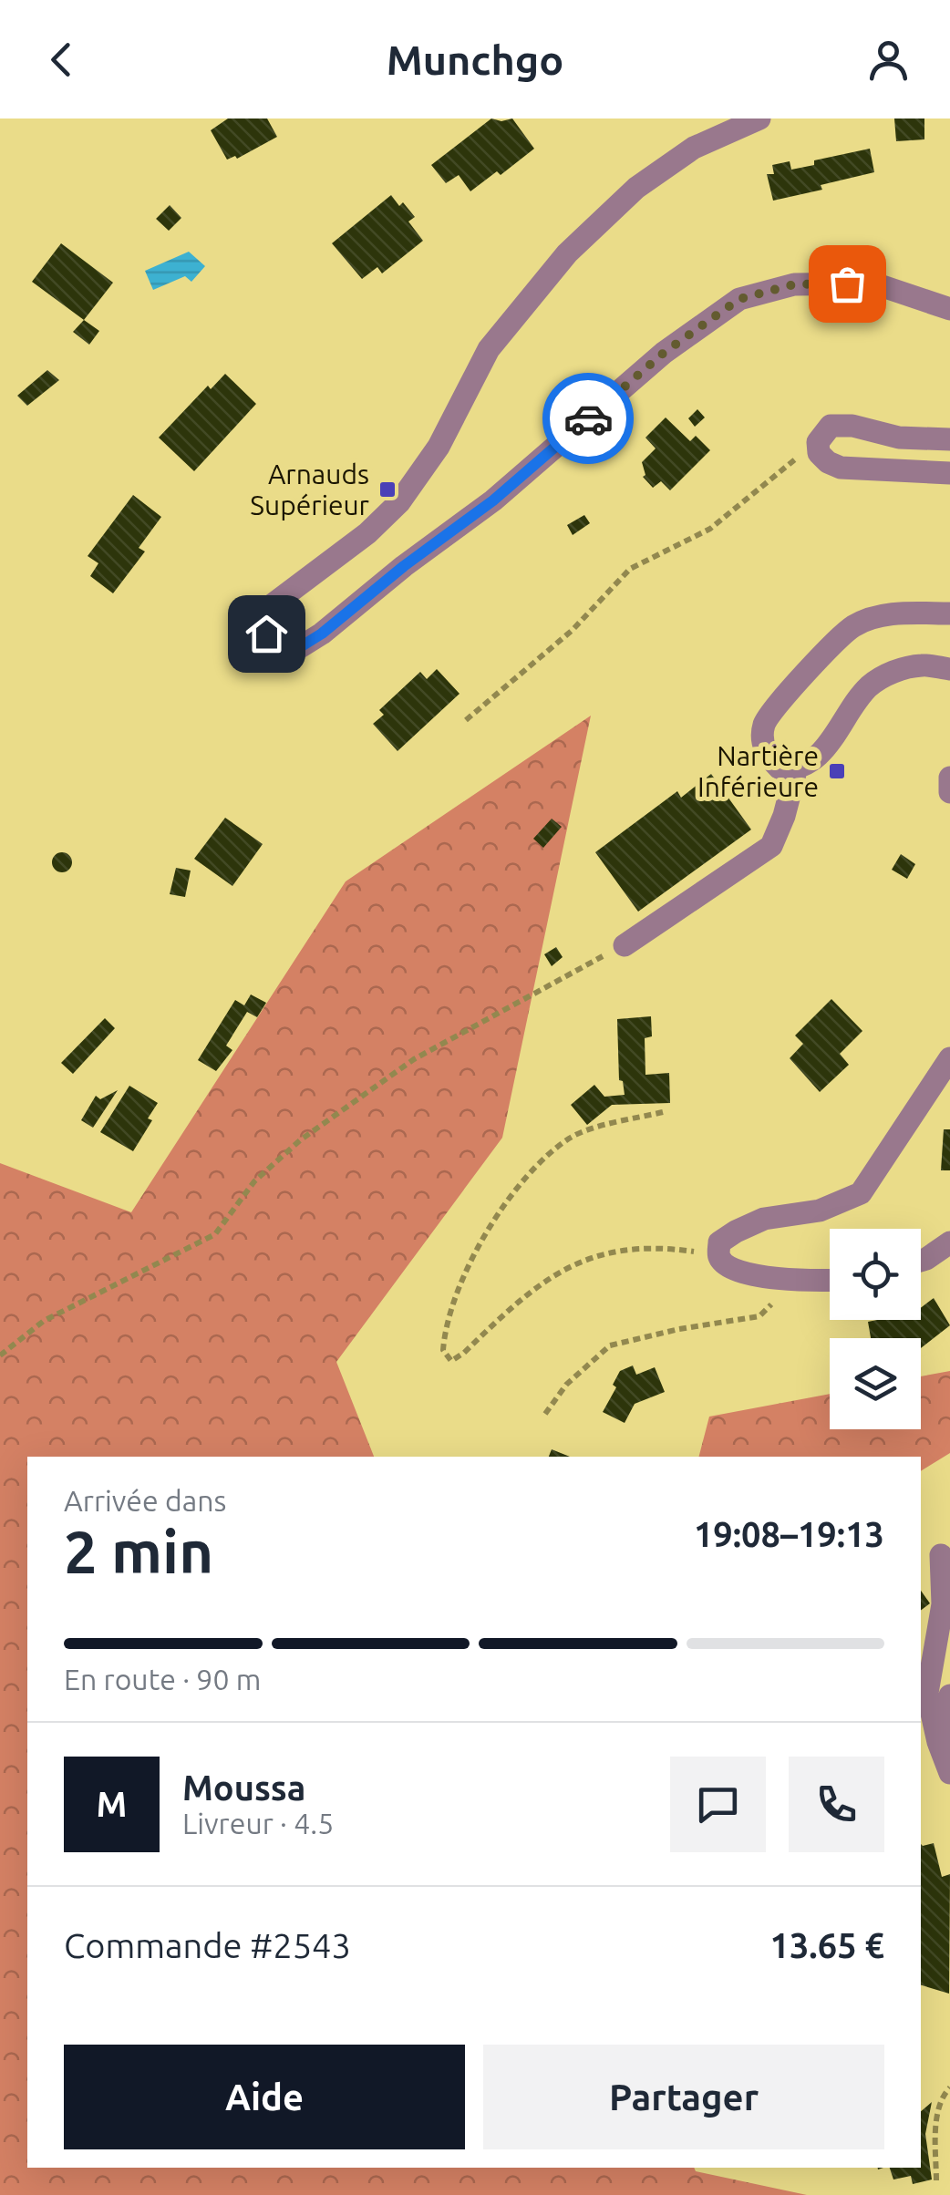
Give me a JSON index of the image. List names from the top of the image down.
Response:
{
  "places": {
    "transit": ["Arnauds Supérieur", "Nartière Inférieure"]
  },
  "page": {
    "header": "Munchgo",
    "heading": ["2 min", "Arrivée dans", "19:08–19:13"],
    "panel": [
      "Moussa",
      "Livreur · 4.5",
      "Commande #2543",
      "13.65 €"
    ],
    "bar": "En route · 90 m",
    "round": "M",
    "buttons": ["Aide", "Partager"]
  }
}
